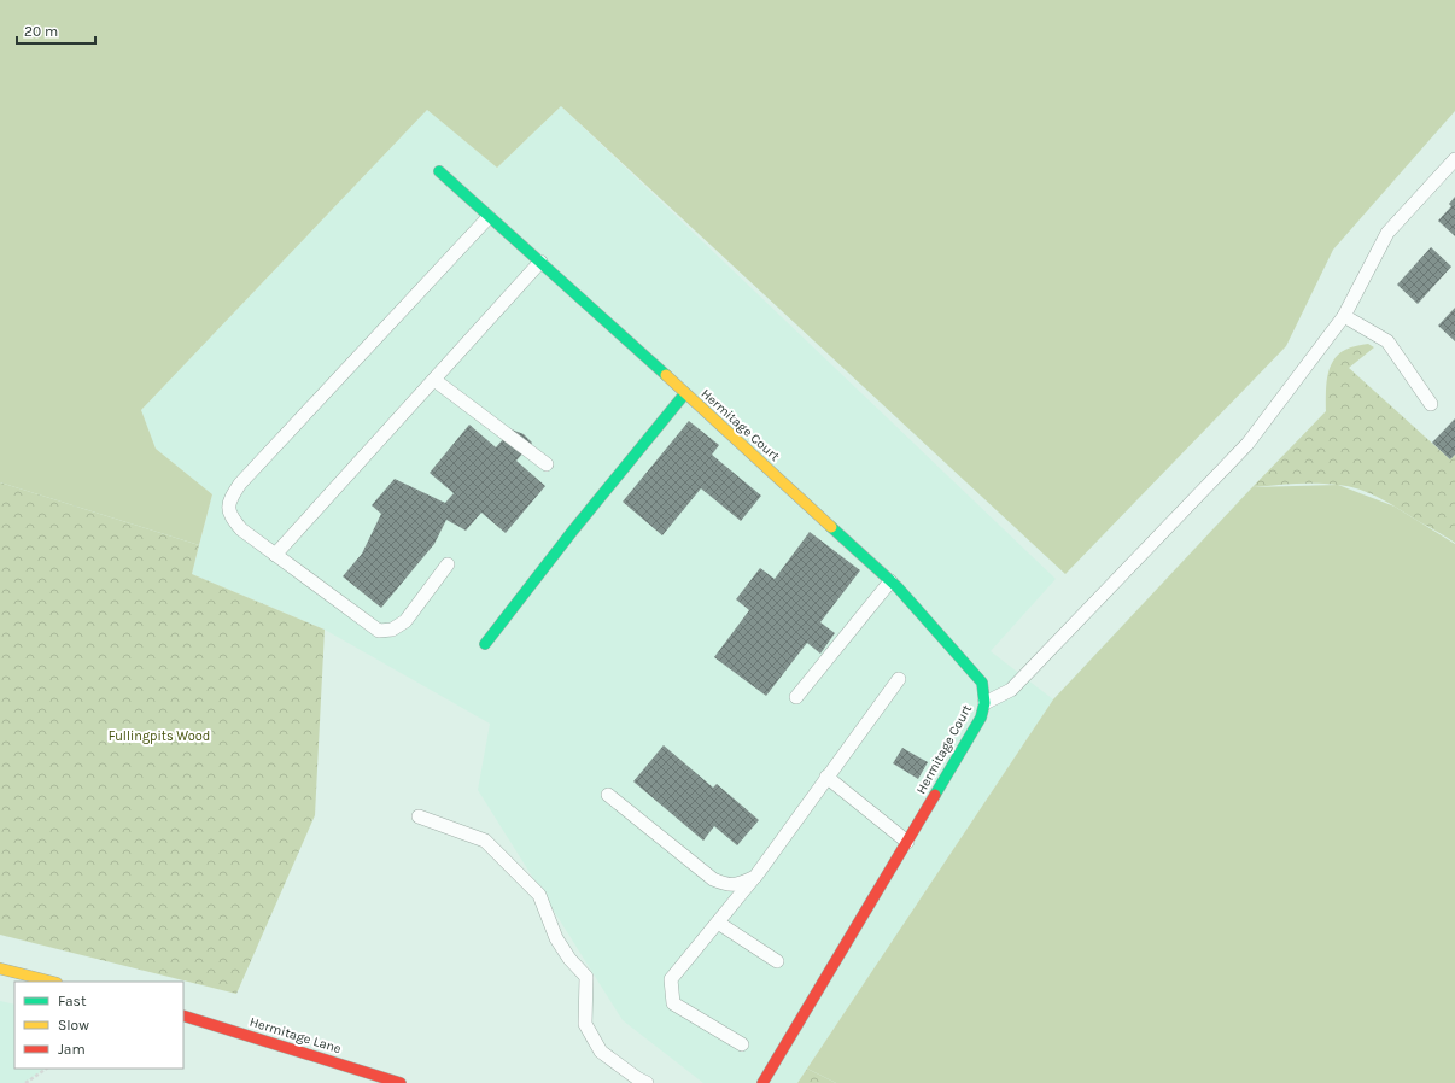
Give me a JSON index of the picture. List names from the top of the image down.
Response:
{
  "streets": {
    "street": ["Hermitage Court", "Hermitage Lane"]
  },
  "parks": ["Fullingpits Wood"],
  "legend": ["Fast", "Slow", "Jam"],
  "scale_bar": "20 m"
}
